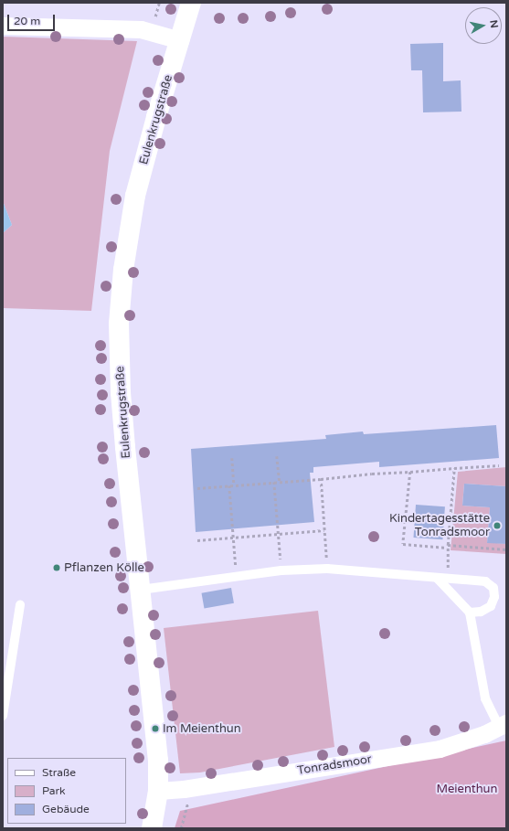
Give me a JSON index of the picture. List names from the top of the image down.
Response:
{
  "streets": {
    "main road": ["Eulenkrugstraße"],
    "street": ["Tonradsmoor"]
  },
  "crossings": [
    ["Eulenkrugstraße", "Tonradsmoor"]
  ],
  "parks": ["Meienthun"],
  "places": ["Kindertagesstätte Tonradsmoor", "Pflanzen Kölle", "Im Meienthun"],
  "legend": ["Straße", "Park", "Gebäude"],
  "scale_bar": "20 m",
  "north": "right"
}
